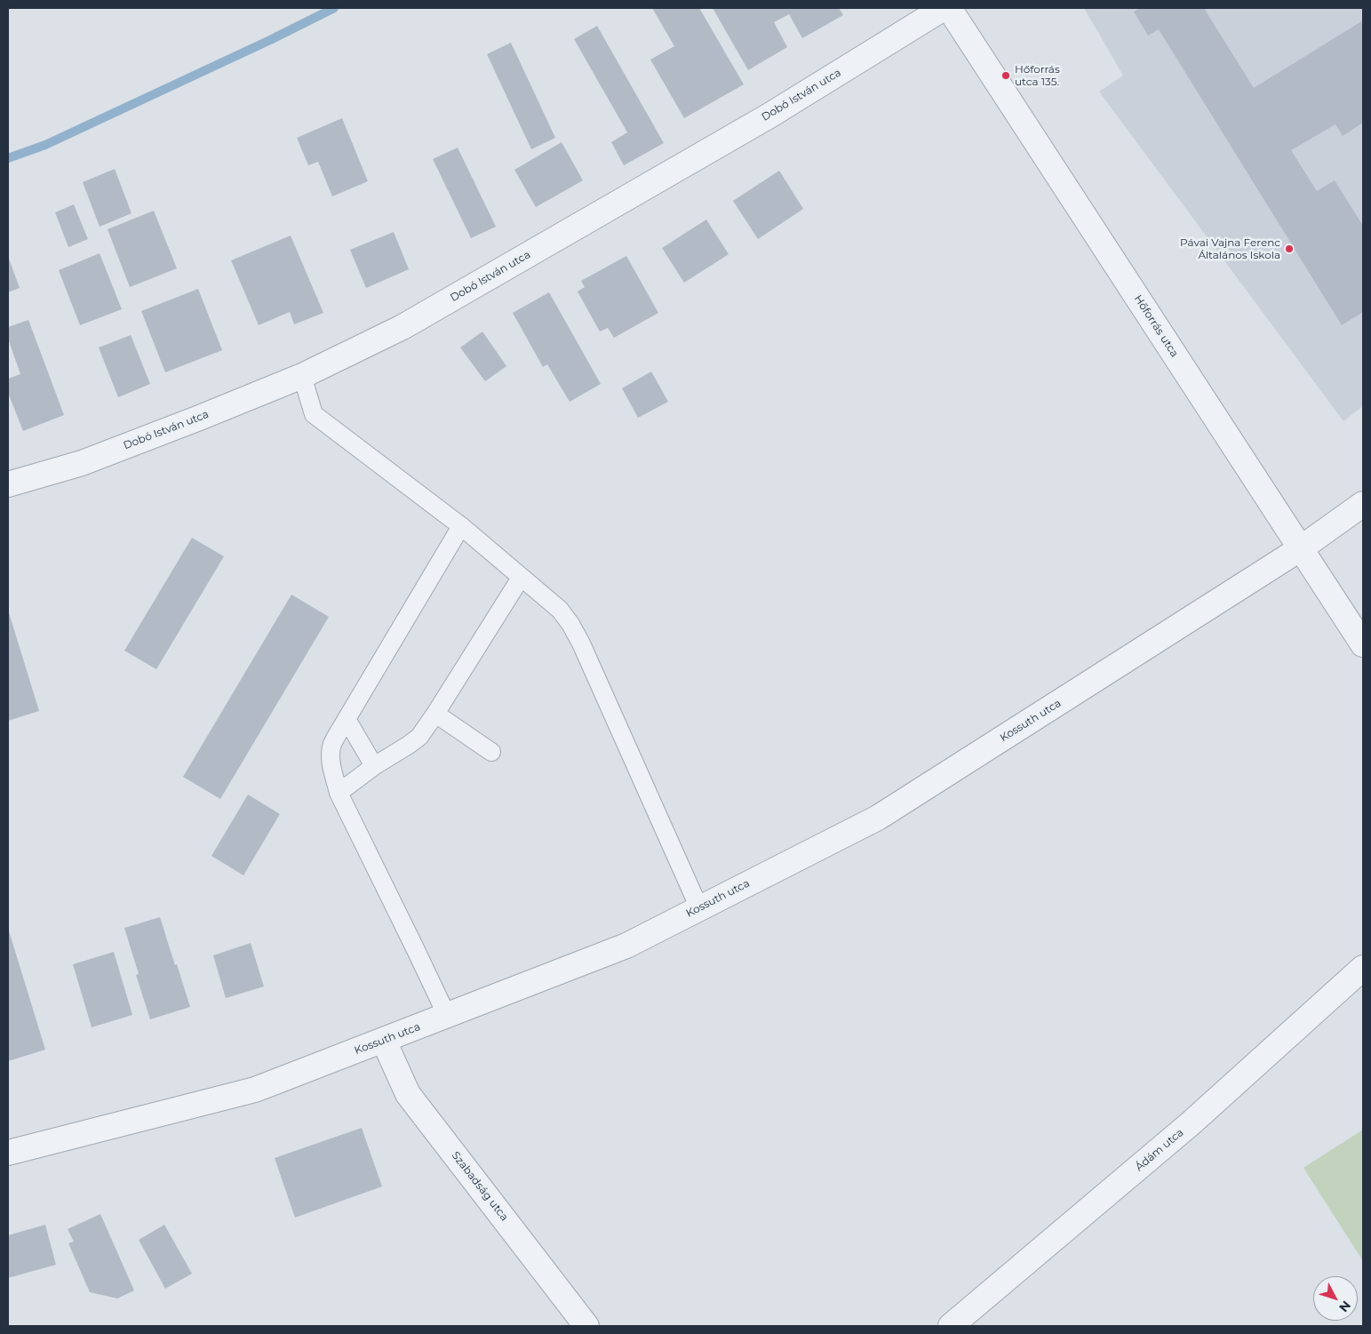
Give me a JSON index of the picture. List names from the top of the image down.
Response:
{
  "streets": {
    "street": [
      "Dobó István utca",
      "Hőforrás utca",
      "Kossuth utca",
      "Ádám utca",
      "Szabadság utca"
    ]
  },
  "crossings": [
    ["Hőforrás utca", "Kossuth utca"],
    ["Kossuth utca", "Szabadság utca"]
  ],
  "places": ["Hőforrás utca 135.", "Pávai Vajna Ferenc Általános Iskola"],
  "north": "bottom right"
}
